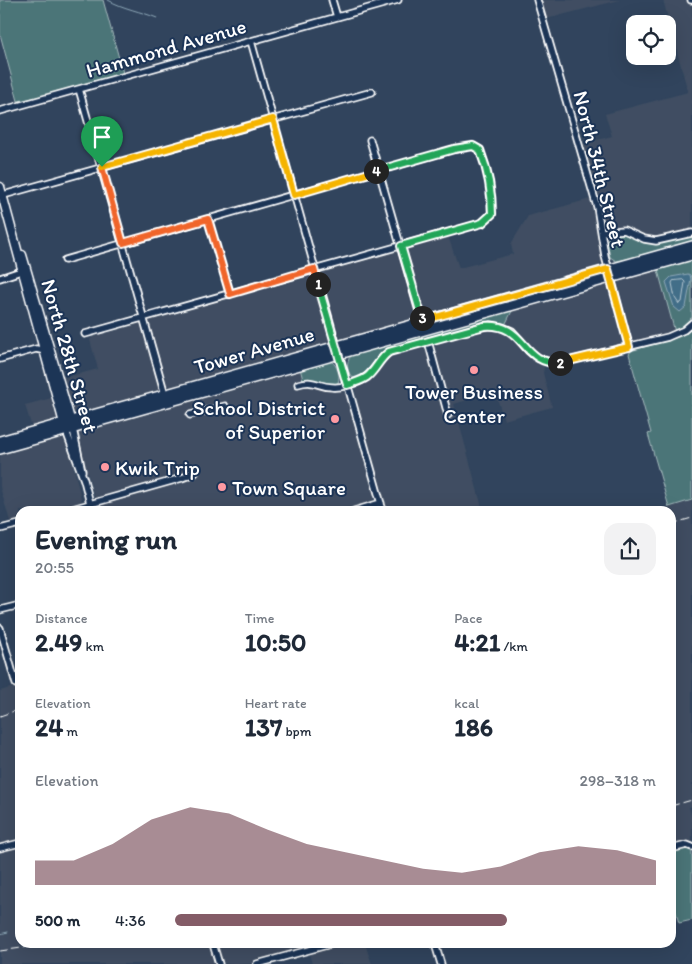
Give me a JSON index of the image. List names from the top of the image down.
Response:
{
  "streets": {
    "main road": ["Tower Avenue", "North 28th Street"],
    "street": ["Hammond Avenue", "North 34th Street"]
  },
  "crossings": [
    ["North 34th Street", "Tower Avenue"],
    ["Tower Avenue", "North 28th Street"]
  ],
  "places": [
    "Tower Business Center",
    "School District of Superior",
    "Kwik Trip",
    "Town Square"
  ],
  "page": {
    "pins": [
      "4",
      "1",
      "3",
      "2"
    ],
    "heading": ["Evening run", "20:55"],
    "stats": [
      ["Distance", "2.49 km"],
      ["Time", "10:50"],
      ["Pace", "4:21 /km"],
      ["Elevation", "24 m"],
      ["Heart rate", "137 bpm"],
      ["kcal", "186"]
    ],
    "chart": ["Elevation", "298–318 m"],
    "list": [
      {
        "name": "500 m",
        "note": "4:36"
      }
    ]
  }
}
